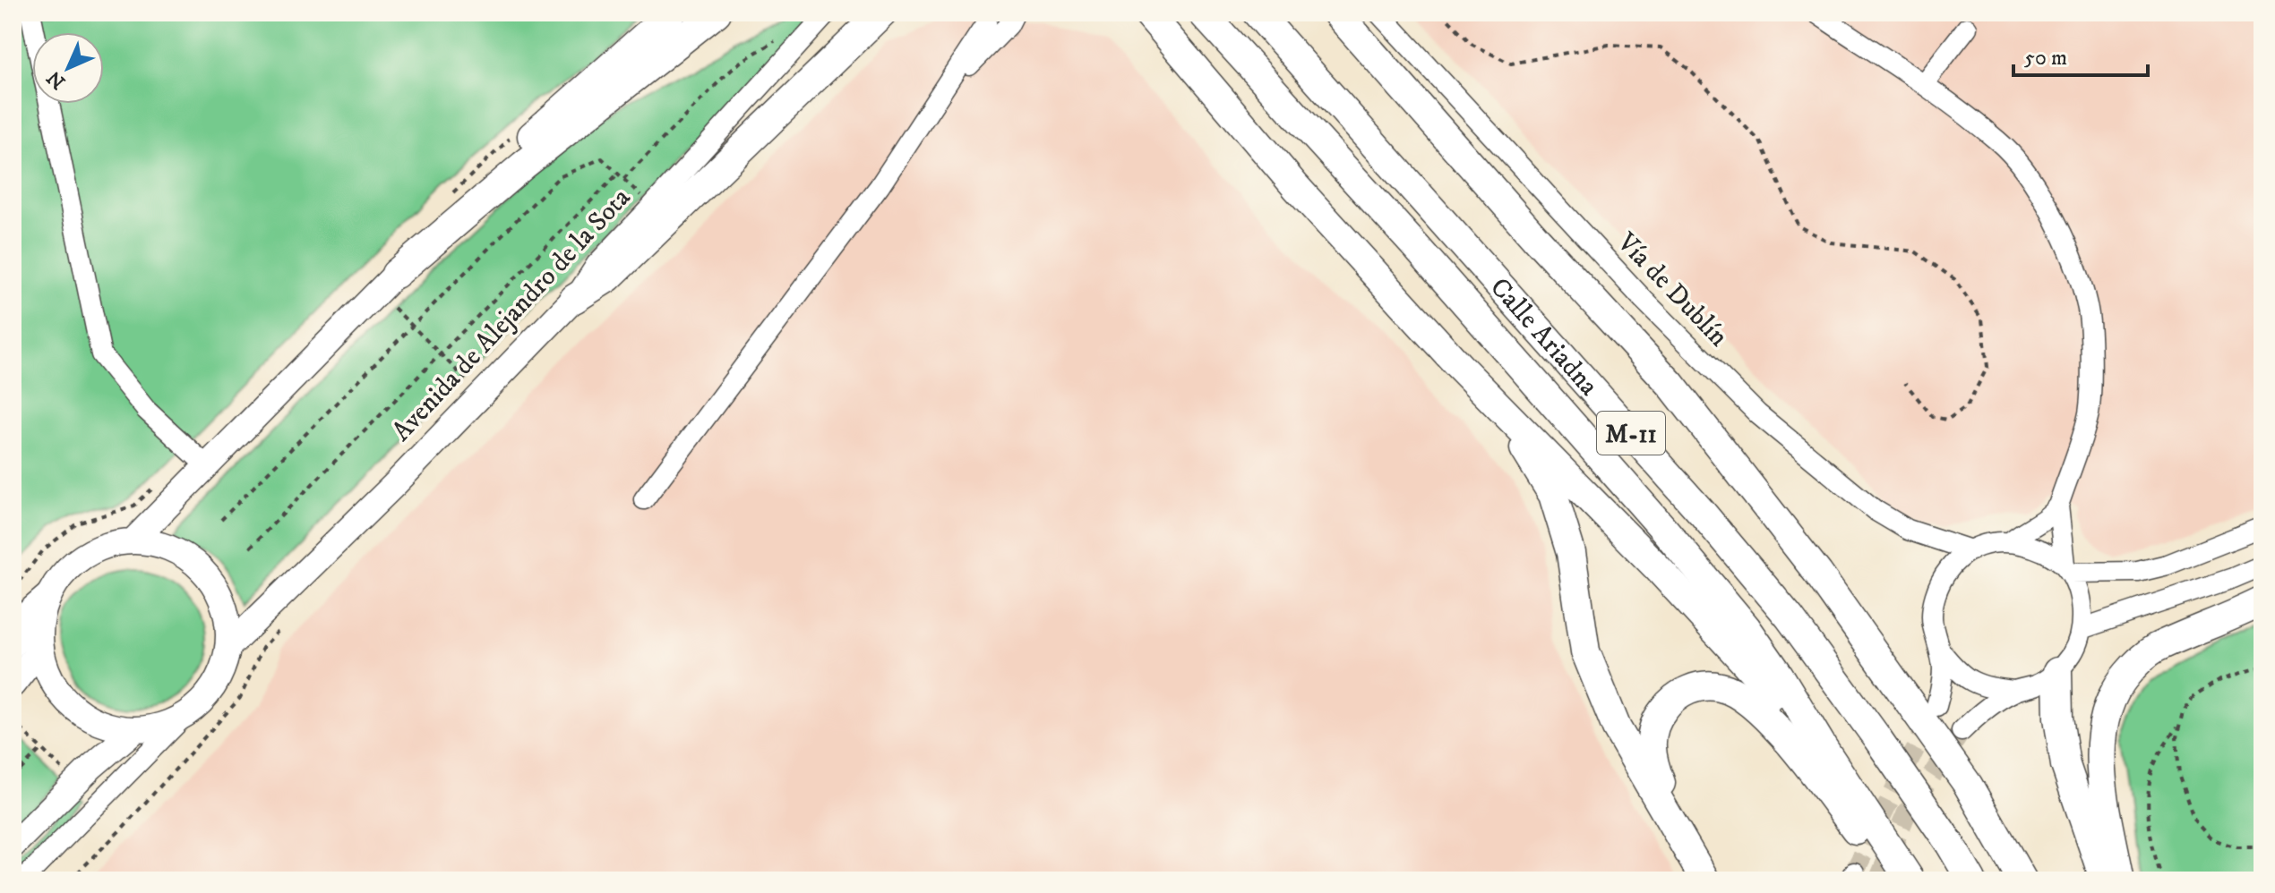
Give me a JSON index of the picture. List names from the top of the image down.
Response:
{
  "streets": {
    "highway": ["Calle Ariadna", "M-11"],
    "main road": ["Avenida de Alejandro de la Sota"],
    "street": ["Vía de Dublín"]
  },
  "scale_bar": "50 m",
  "north": "bottom left"
}
